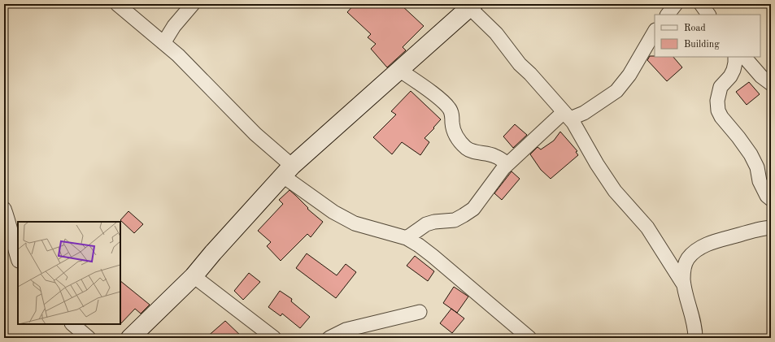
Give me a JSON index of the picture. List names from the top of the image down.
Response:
{
  "legend": ["Road", "Building"]
}
